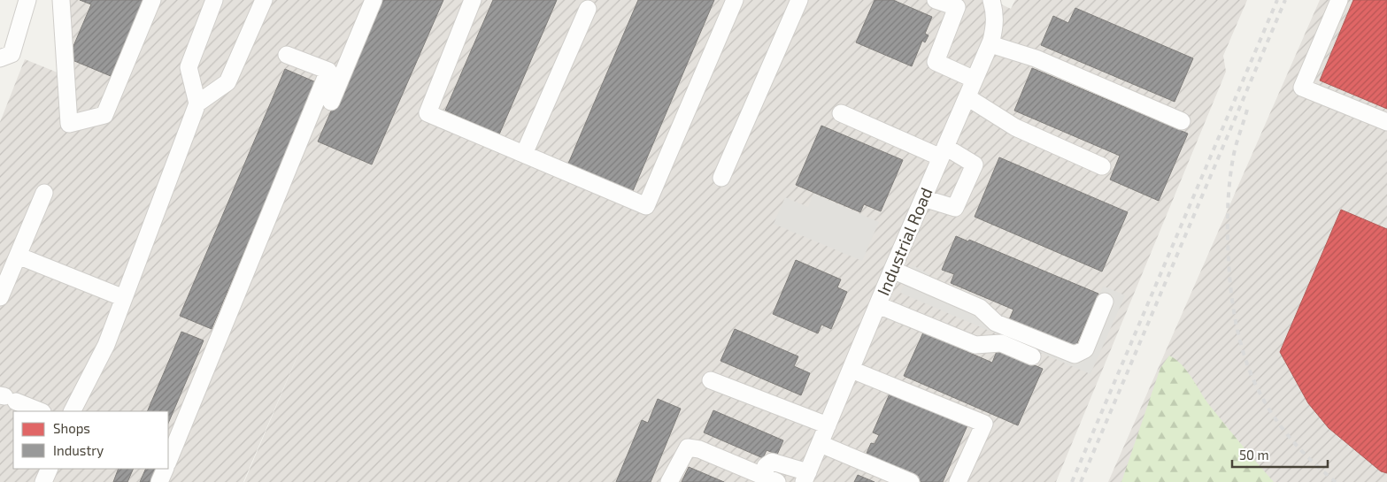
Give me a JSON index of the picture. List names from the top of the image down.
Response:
{
  "streets": {
    "street": ["Industrial Road"]
  },
  "legend": ["Shops", "Industry"],
  "scale_bar": "50 m"
}
